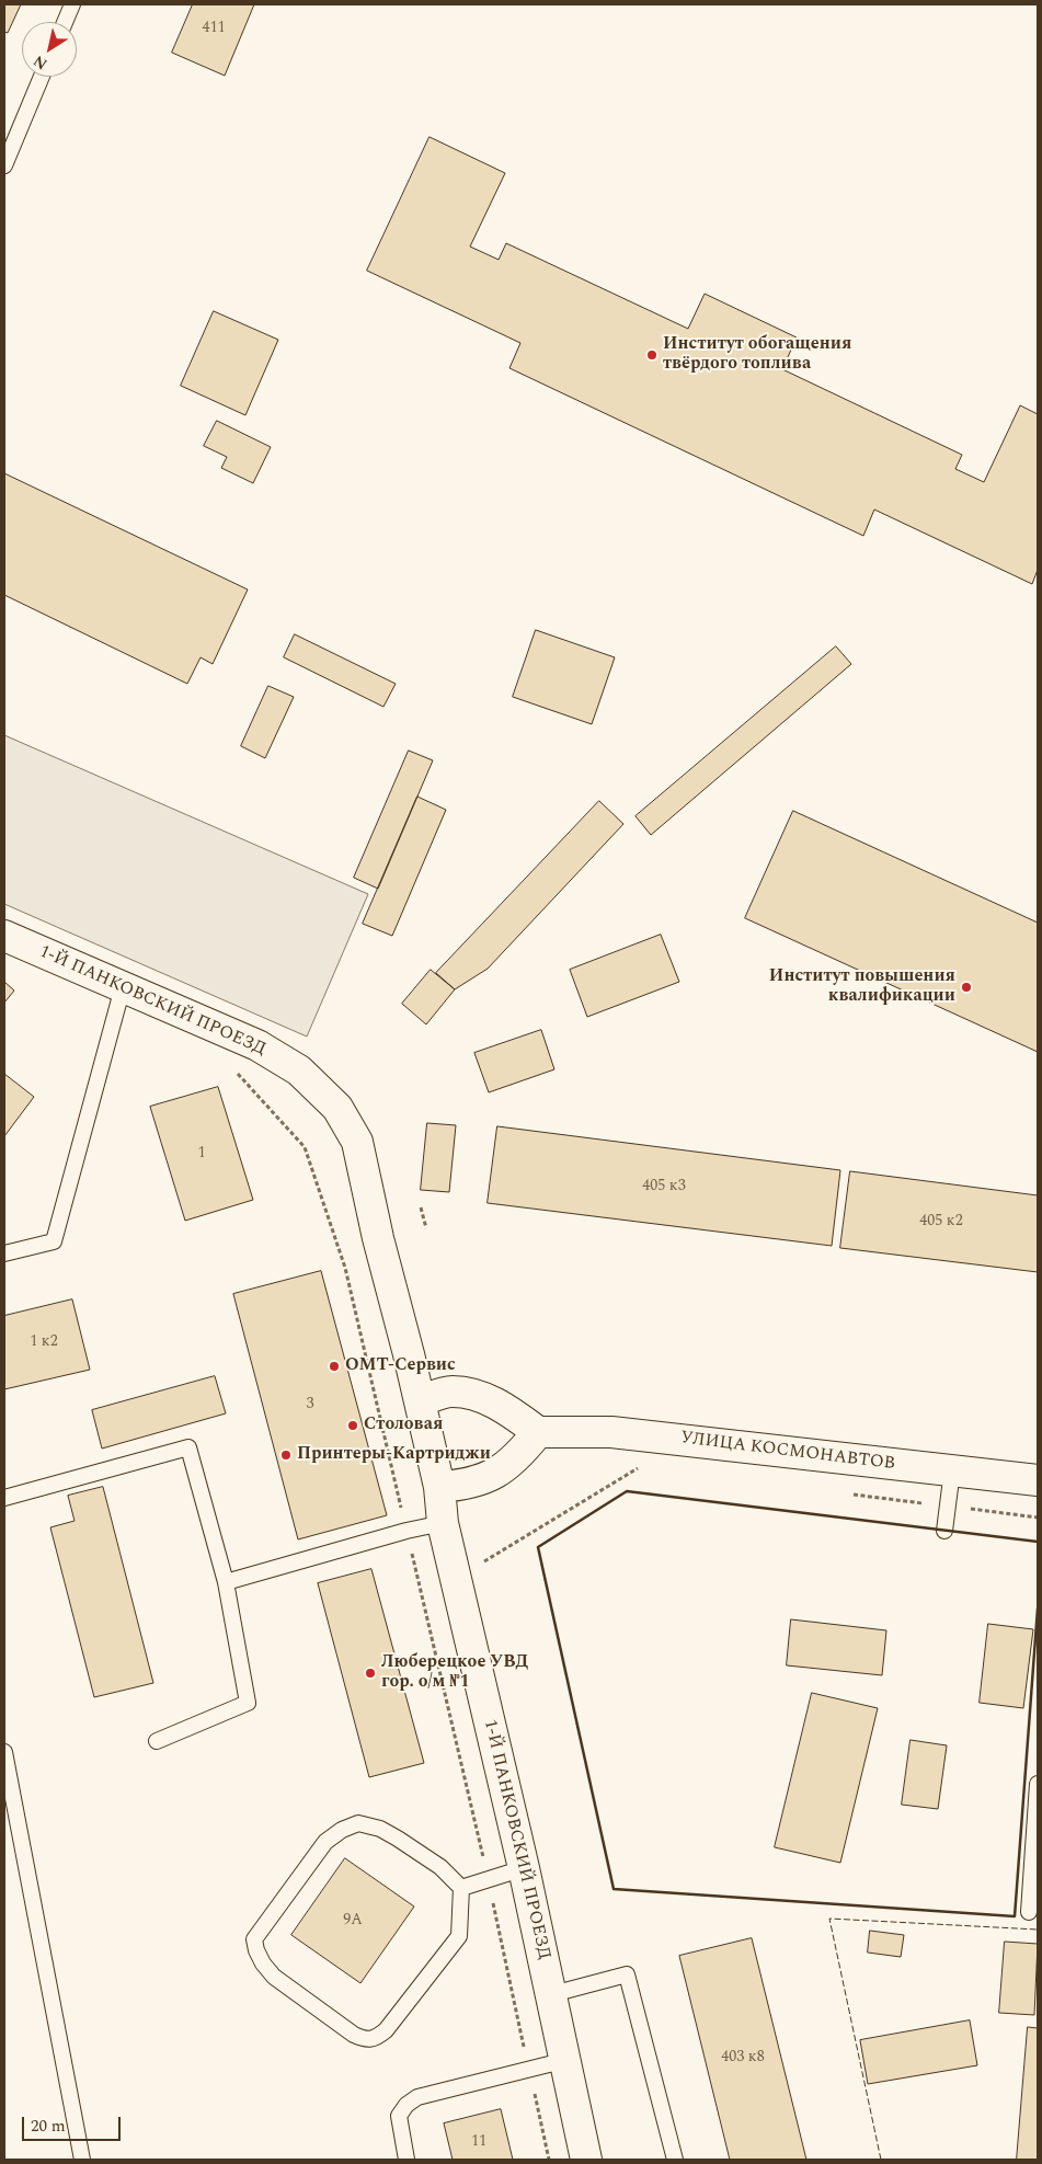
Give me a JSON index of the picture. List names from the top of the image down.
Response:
{
  "streets": {
    "street": ["1-Й ПАНКОВСКИЙ ПРОЕЗД", "УЛИЦА КОСМОНАВТОВ"]
  },
  "places": [
    "Институт обогащения твёрдого топлива",
    "Институт повышения квалификации",
    "ОМТ-Сервис",
    "Столовая",
    "Принтеры-Картриджи",
    "Люберецкое УВД гор. о/м №1"
  ],
  "house_numbers": [
    "411",
    "1",
    "405 к3",
    "405 к2",
    "1 к2",
    "3",
    "9А",
    "403 к8",
    "11"
  ],
  "scale_bar": "20 m",
  "north": "bottom left"
}
